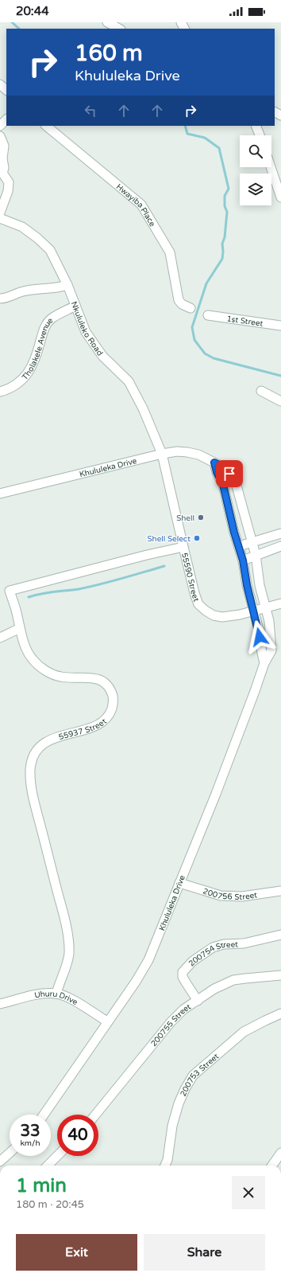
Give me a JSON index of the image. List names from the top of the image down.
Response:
{
  "streets": {
    "street": [
      "Hwayiba Place",
      "1st Street",
      "Nkululeko Road",
      "Tholakele Avenue",
      "Khululeka Drive",
      "55590 Street",
      "55937 Street",
      "200756 Street",
      "200754 Street",
      "Uhuru Drive",
      "200755 Street",
      "200753 Street"
    ]
  },
  "crossings": [
    ["Nkululeko Road", "Tholakele Avenue"],
    ["Nkululeko Road", "Khululeka Drive"],
    ["Nkululeko Road", "55590 Street"],
    ["Khululeka Drive", "55590 Street"],
    ["Khululeka Drive", "200756 Street"],
    ["Khululeka Drive", "Uhuru Drive"],
    ["55590 Street", "55937 Street"],
    ["55937 Street", "Uhuru Drive"],
    ["200754 Street", "200755 Street"]
  ],
  "places": ["Shell", "Shell Select"],
  "page": {
    "status": "20:44",
    "turn": ["160 m", "Khululeka Drive"],
    "speed": "33 km/h",
    "limit": "40",
    "heading": ["1 min", "180 m · 20:45"],
    "buttons": ["Exit", "Share"]
  }
}
